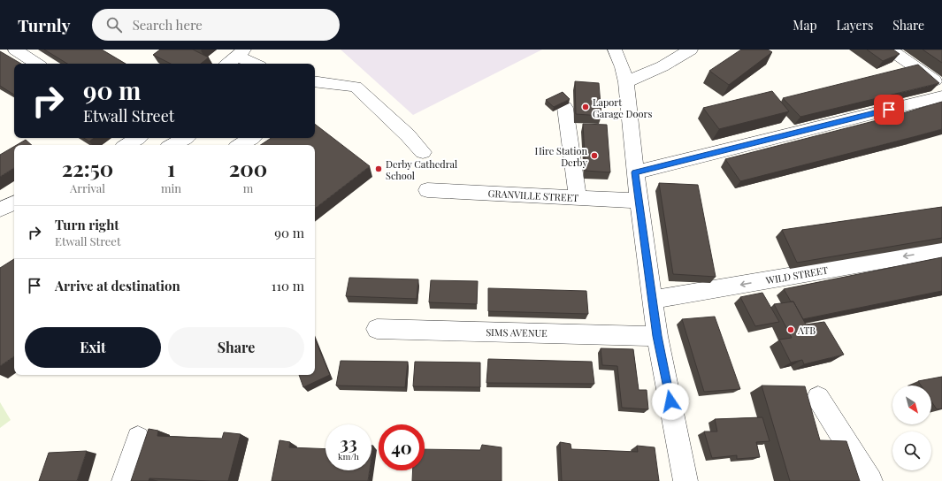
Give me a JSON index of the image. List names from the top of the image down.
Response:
{
  "streets": {
    "street": ["GRANVILLE STREET", "WILD STREET", "SIMS AVENUE"]
  },
  "places": [
    "Laport Garage Doors",
    "Hire Station Derby",
    "Derby Cathedral School",
    "ATB"
  ],
  "north": "bottom right",
  "page": {
    "header": "Turnly",
    "search": "Search here",
    "nav": ["Map", "Layers", "Share"],
    "turn": ["90 m", "Etwall Street"],
    "eta": [
      "22:50",
      "Arrival",
      "1",
      "min",
      "200",
      "m"
    ],
    "list": [
      {
        "name": "Turn right",
        "note": "Etwall Street",
        "value": "90 m"
      },
      {
        "name": "Arrive at destination",
        "value": "110 m"
      }
    ],
    "buttons": ["Exit", "Share"],
    "speed": "33 km/h",
    "limit": "40"
  }
}
